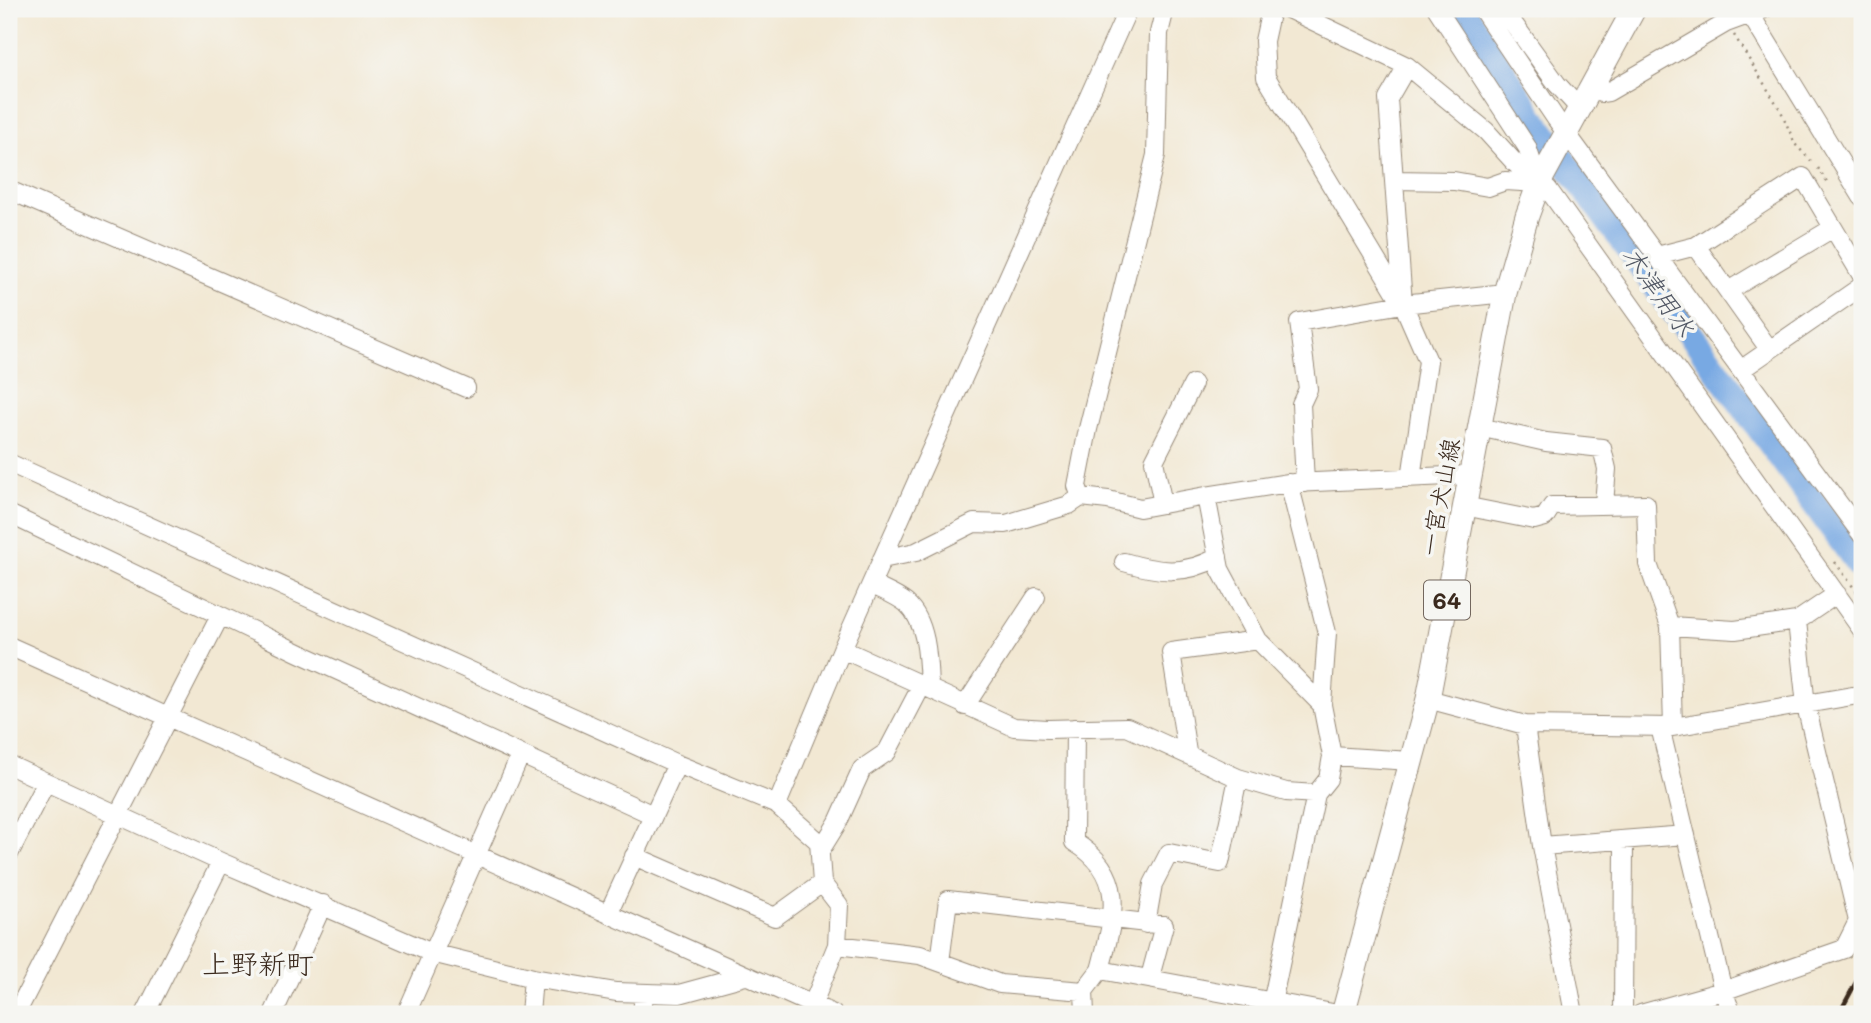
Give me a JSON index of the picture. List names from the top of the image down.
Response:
{
  "streets": {
    "main road": ["一宮犬山線", "64"]
  },
  "districts": ["上野新町"],
  "water": ["木津用水"]
}
